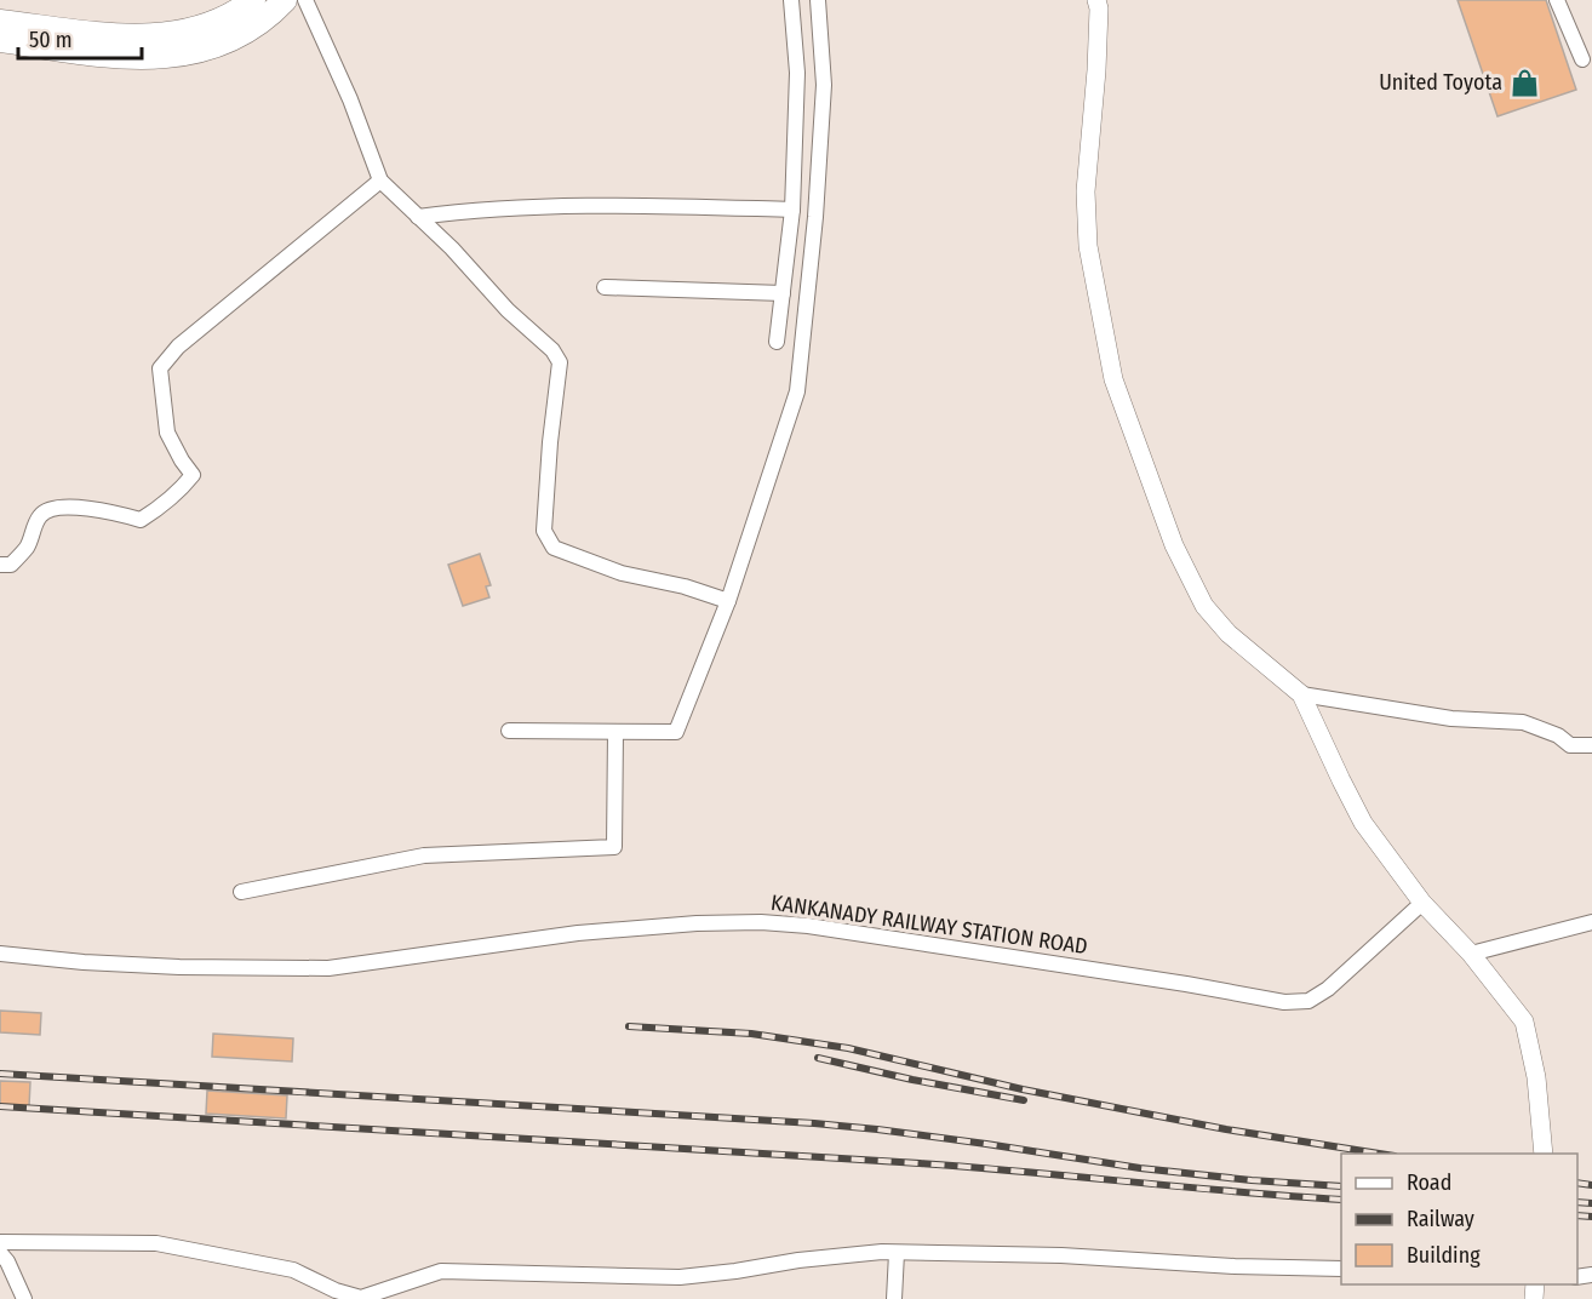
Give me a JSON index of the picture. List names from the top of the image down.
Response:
{
  "streets": {
    "street": ["KANKANADY RAILWAY STATION ROAD"]
  },
  "places": {
    "shop": ["United Toyota"]
  },
  "legend": ["Road", "Railway", "Building"],
  "scale_bar": "50 m"
}
